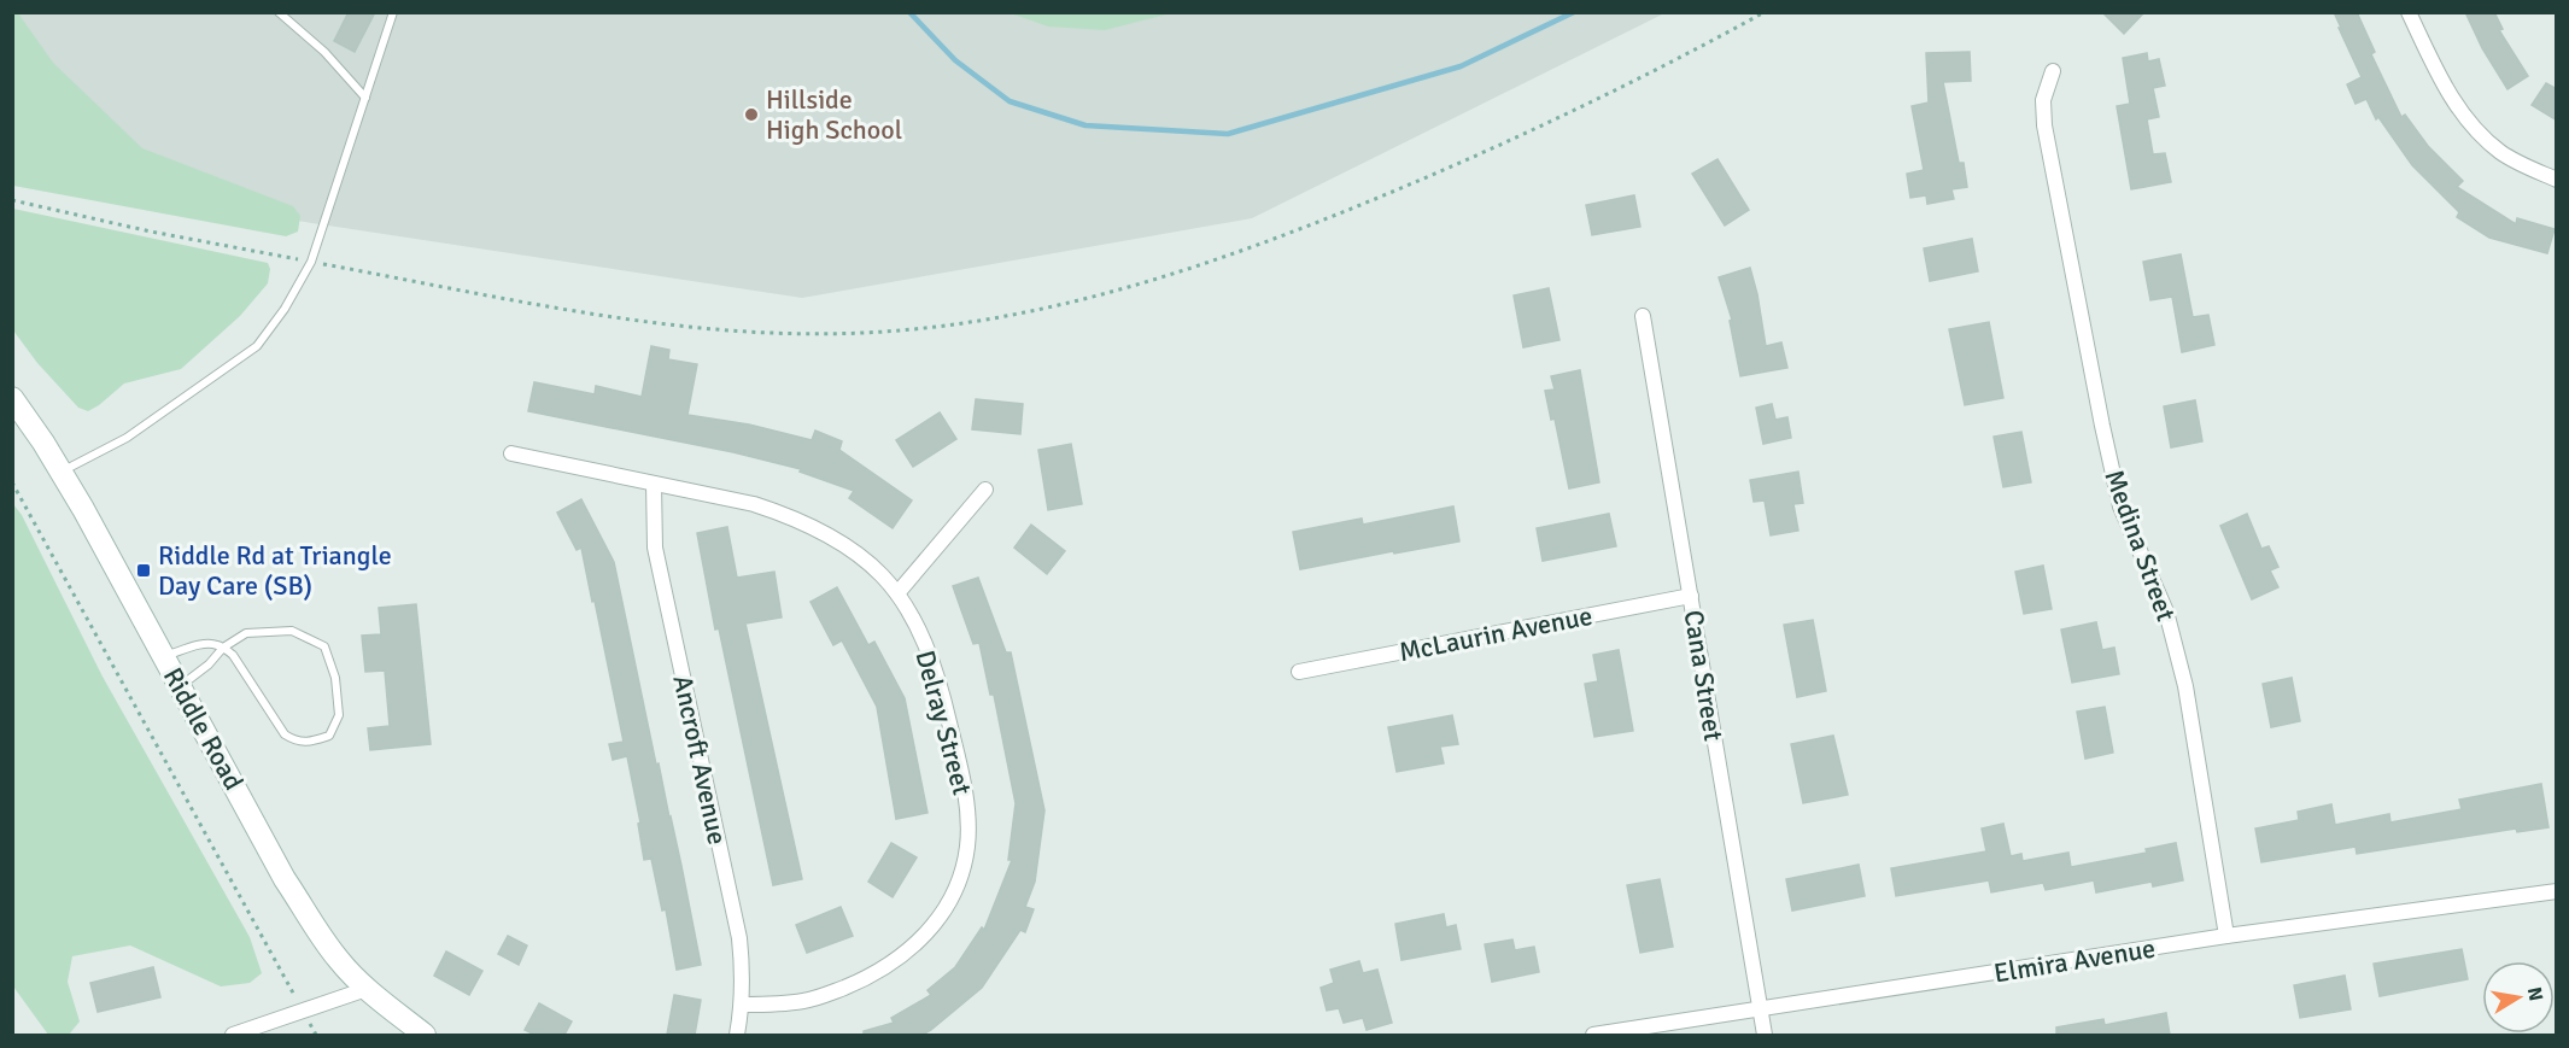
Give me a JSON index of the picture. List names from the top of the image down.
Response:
{
  "streets": {
    "main road": ["Riddle Road"],
    "street": [
      "Medina Street",
      "McLaurin Avenue",
      "Cana Street",
      "Delray Street",
      "Ancroft Avenue",
      "Elmira Avenue"
    ]
  },
  "crossings": [
    ["Medina Street", "Elmira Avenue"],
    ["McLaurin Avenue", "Cana Street"],
    ["Cana Street", "Elmira Avenue"],
    ["Delray Street", "Ancroft Avenue"]
  ],
  "places": {
    "other": ["Hillside High School"],
    "transit": ["Riddle Rd at Triangle Day Care (SB)"]
  },
  "north": "right"
}
